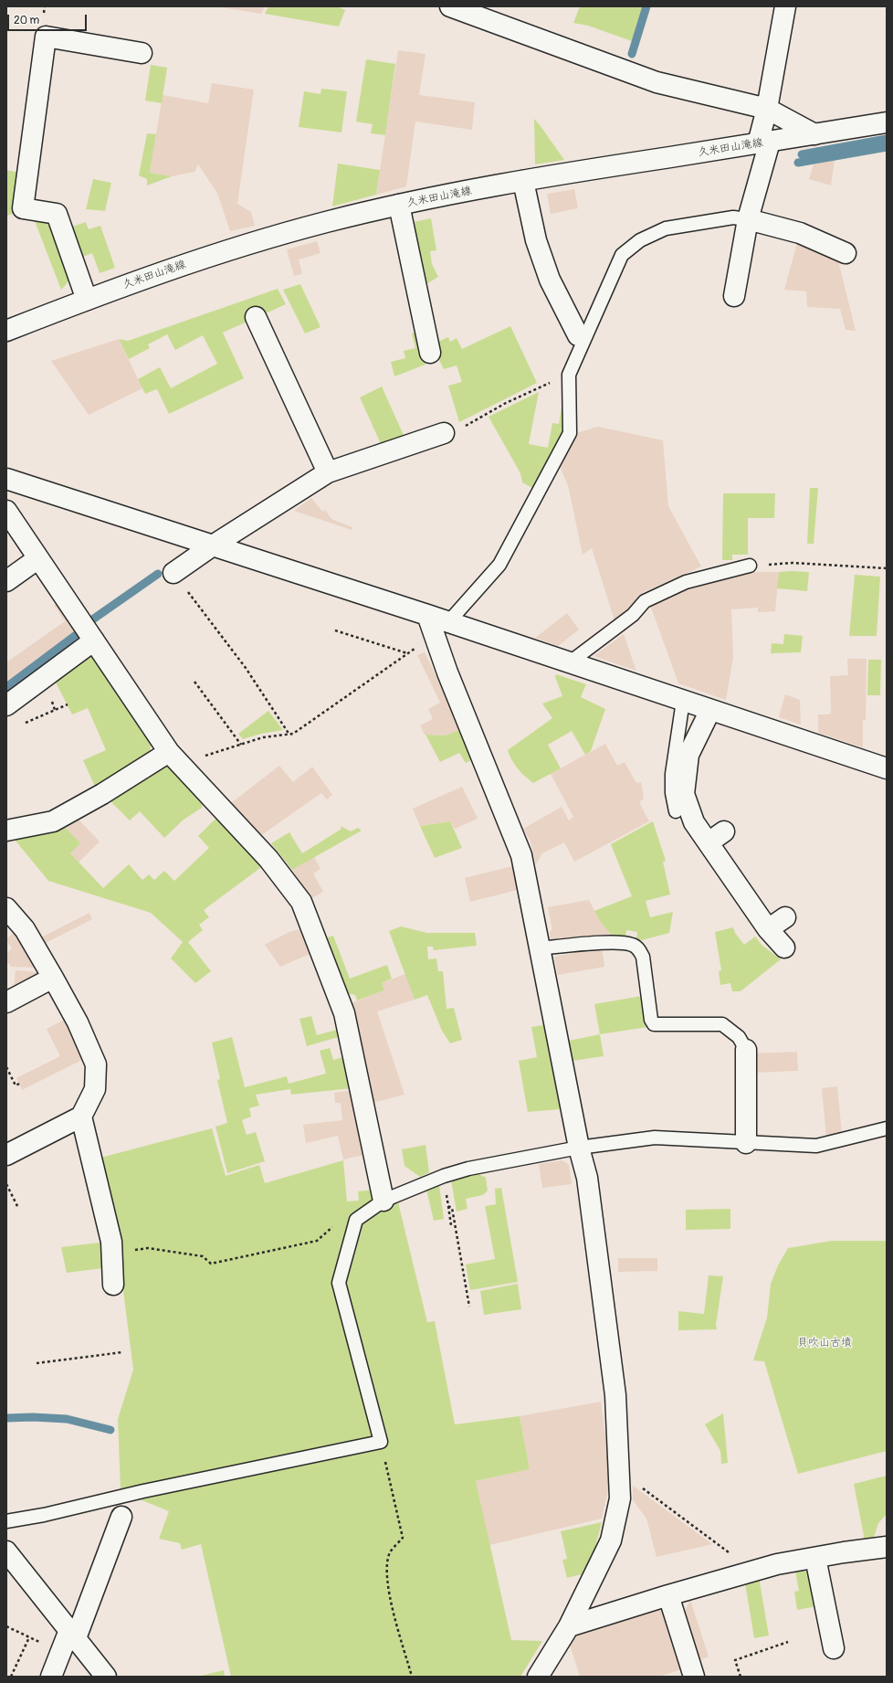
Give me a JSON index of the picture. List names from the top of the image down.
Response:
{
  "streets": {
    "street": ["久米田山滝線"]
  },
  "parks": ["貝吹山古墳"],
  "scale_bar": "20 m"
}
